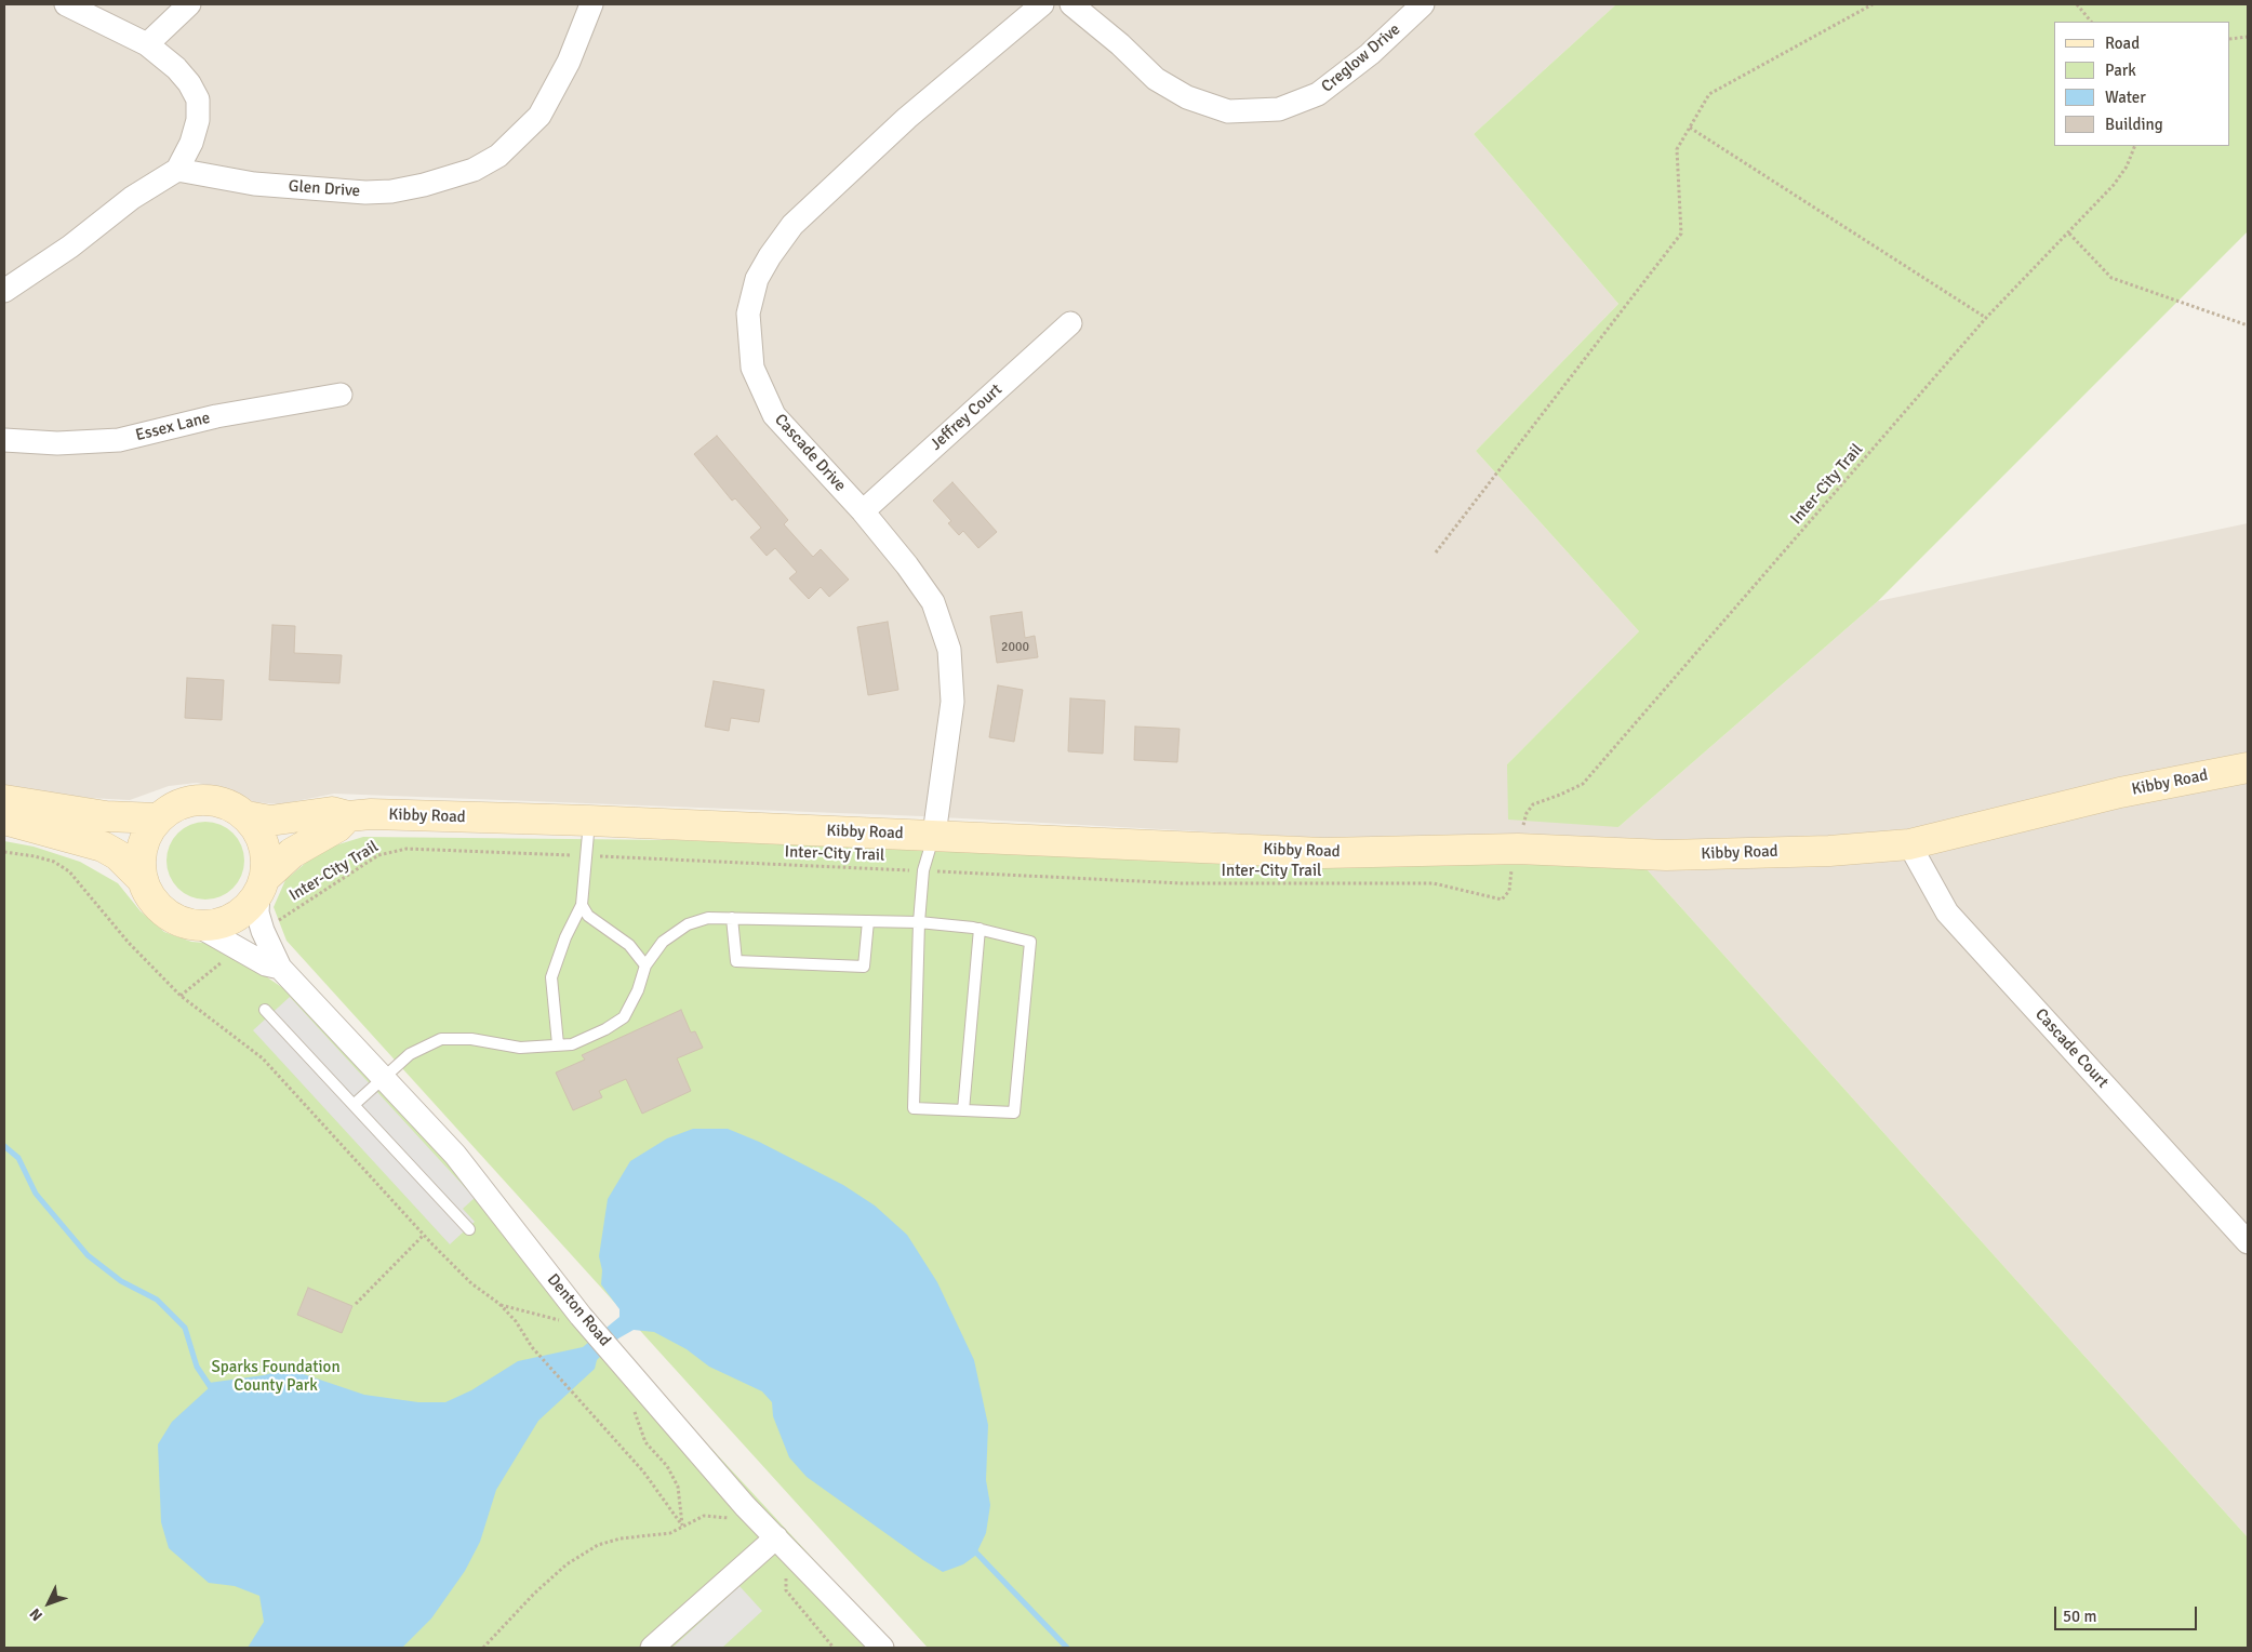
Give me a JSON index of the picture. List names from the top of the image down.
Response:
{
  "streets": {
    "main road": ["Kibby Road"],
    "street": [
      "Creglow Drive",
      "Glen Drive",
      "Jeffrey Court",
      "Essex Lane",
      "Cascade Drive",
      "Cascade Court",
      "Denton Road"
    ],
    "path": ["Inter-City Trail"]
  },
  "crossings": [
    ["Jeffrey Court", "Cascade Drive"],
    ["Cascade Drive", "Kibby Road"],
    ["Inter-City Trail", "Denton Road"],
    ["Kibby Road", "Cascade Court"],
    ["Kibby Road", "Denton Road"]
  ],
  "parks": ["Sparks Foundation County Park"],
  "house_numbers": ["2000"],
  "legend": [
    "Road",
    "Park",
    "Water",
    "Building"
  ],
  "scale_bar": "50 m",
  "north": "bottom left"
}
